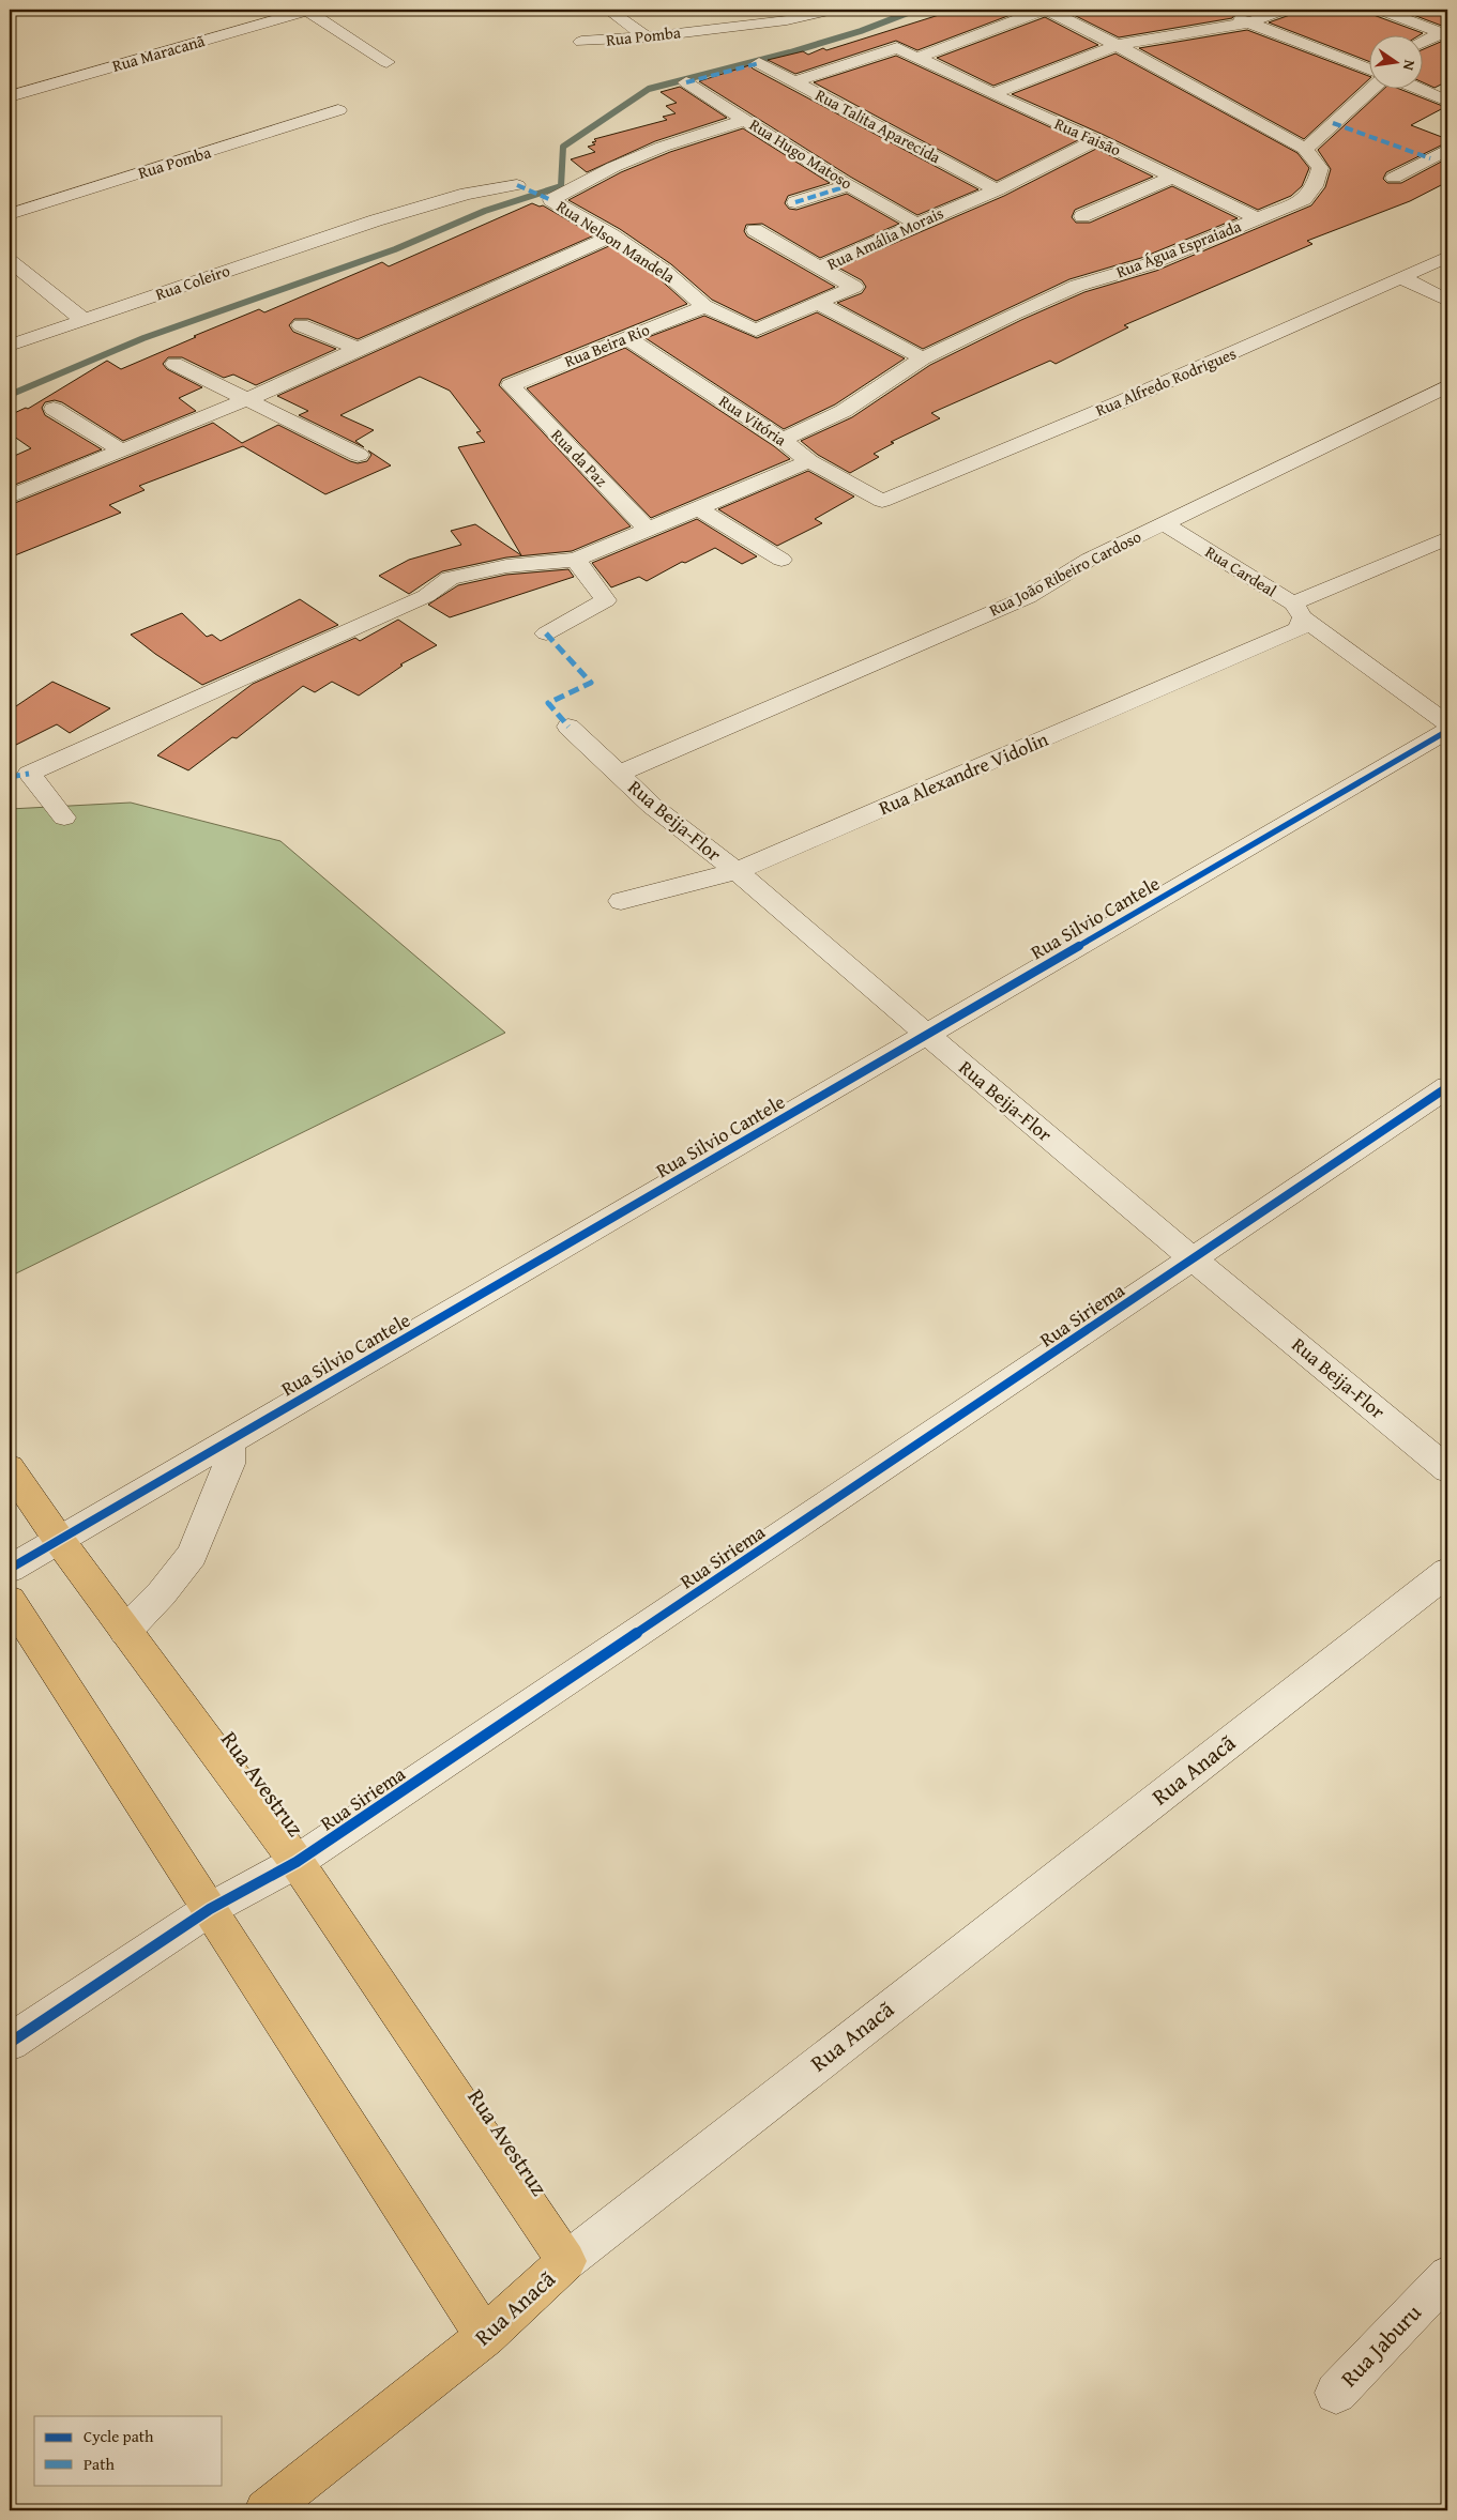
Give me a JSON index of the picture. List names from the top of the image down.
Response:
{
  "streets": {
    "main road": ["Rua Anacã", "Rua Avestruz"],
    "street": [
      "Rua Pomba",
      "Rua Maracanã",
      "Rua Talita Aparecida",
      "Rua Faisão",
      "Rua Hugo Matoso",
      "Rua Amália Morais",
      "Rua Nelson Mandela",
      "Rua Água Espraiada",
      "Rua Coleiro",
      "Rua Beira Rio",
      "Rua Alfredo Rodrigues",
      "Rua Vitória",
      "Rua da Paz",
      "Rua Cardeal",
      "Rua João Ribeiro Cardoso",
      "Rua Alexandre Vidolin",
      "Rua Beija-Flor",
      "Rua Silvio Cantele",
      "Rua Siriema",
      "Rua Jaburu"
    ]
  },
  "crossings": [
    ["Rua Talita Aparecida", "Rua Faisão"],
    ["Rua Talita Aparecida", "Rua Amália Morais"],
    ["Rua Faisão", "Rua Amália Morais"],
    ["Rua Faisão", "Rua Água Espraiada"],
    ["Rua Hugo Matoso", "Rua Amália Morais"],
    ["Rua Hugo Matoso", "Rua Nelson Mandela"],
    ["Rua Amália Morais", "Rua Nelson Mandela"],
    ["Rua Nelson Mandela", "Rua Beira Rio"],
    ["Rua Água Espraiada", "Rua Vitória"],
    ["Rua Beira Rio", "Rua Vitória"],
    ["Rua Beira Rio", "Rua da Paz"],
    ["Rua Alfredo Rodrigues", "Rua Vitória"],
    ["Rua Cardeal", "Rua João Ribeiro Cardoso"],
    ["Rua Cardeal", "Rua Alexandre Vidolin"],
    ["Rua João Ribeiro Cardoso", "Rua Beija-Flor"],
    ["Rua Alexandre Vidolin", "Rua Beija-Flor"],
    ["Rua Beija-Flor", "Rua Silvio Cantele"],
    ["Rua Beija-Flor", "Rua Siriema"],
    ["Rua Silvio Cantele", "Rua Avestruz"],
    ["Rua Siriema", "Rua Avestruz"],
    ["Rua Anacã", "Rua Avestruz"]
  ],
  "legend": ["Cycle path", "Path"],
  "north": "right"
}
